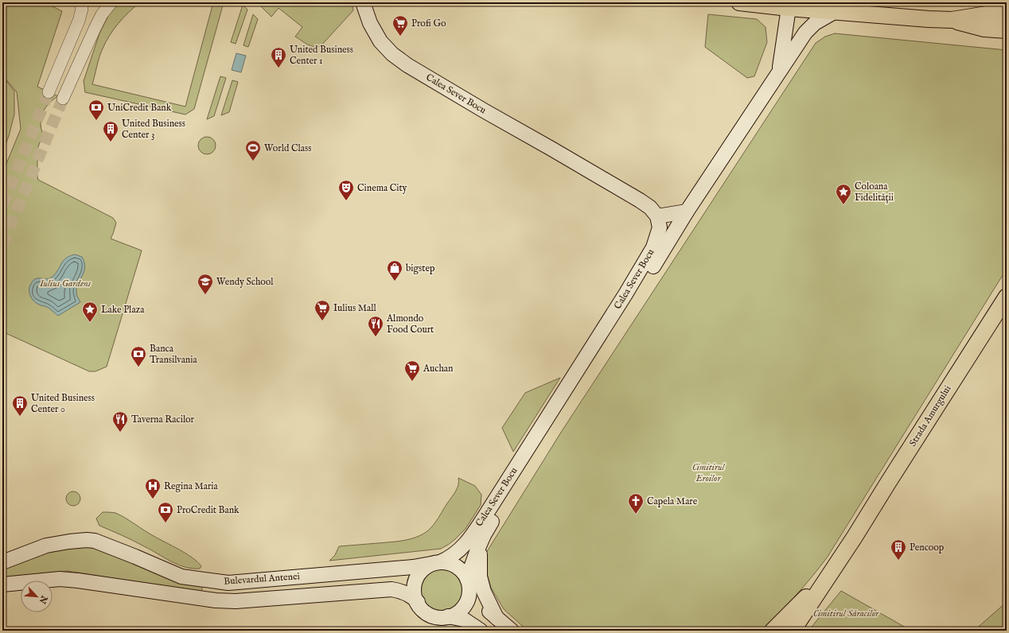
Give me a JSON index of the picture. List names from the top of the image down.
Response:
{
  "streets": {
    "main road": ["Calea Sever Bocu", "Strada Amurgului", "Bulevardul Antenei"]
  },
  "crossings": [
    ["Calea Sever Bocu", "Bulevardul Antenei"]
  ],
  "parks": ["Iulius Gardens", "Cimitirul Eroilor", "Cimitirul Săracilor"],
  "places": {
    "supermarket": ["Profi Go", "Iulius Mall", "Auchan"],
    "building": [
      "United Business Center 1",
      "United Business Center 3",
      "United Business Center 0",
      "Pencoop"
    ],
    "bank": ["UniCredit Bank", "Banca Transilvania", "ProCredit Bank"],
    "sports": ["World Class"],
    "theatre": ["Cinema City"],
    "place": ["Coloana Fidelității", "Lake Plaza"],
    "shop": ["bigstep"],
    "school or university": ["Wendy School"],
    "restaurant": ["Almondo Food Court", "Taverna Racilor"],
    "hospital": ["Regina Maria"],
    "church": ["Capela Mare"]
  },
  "north": "bottom right"
}
